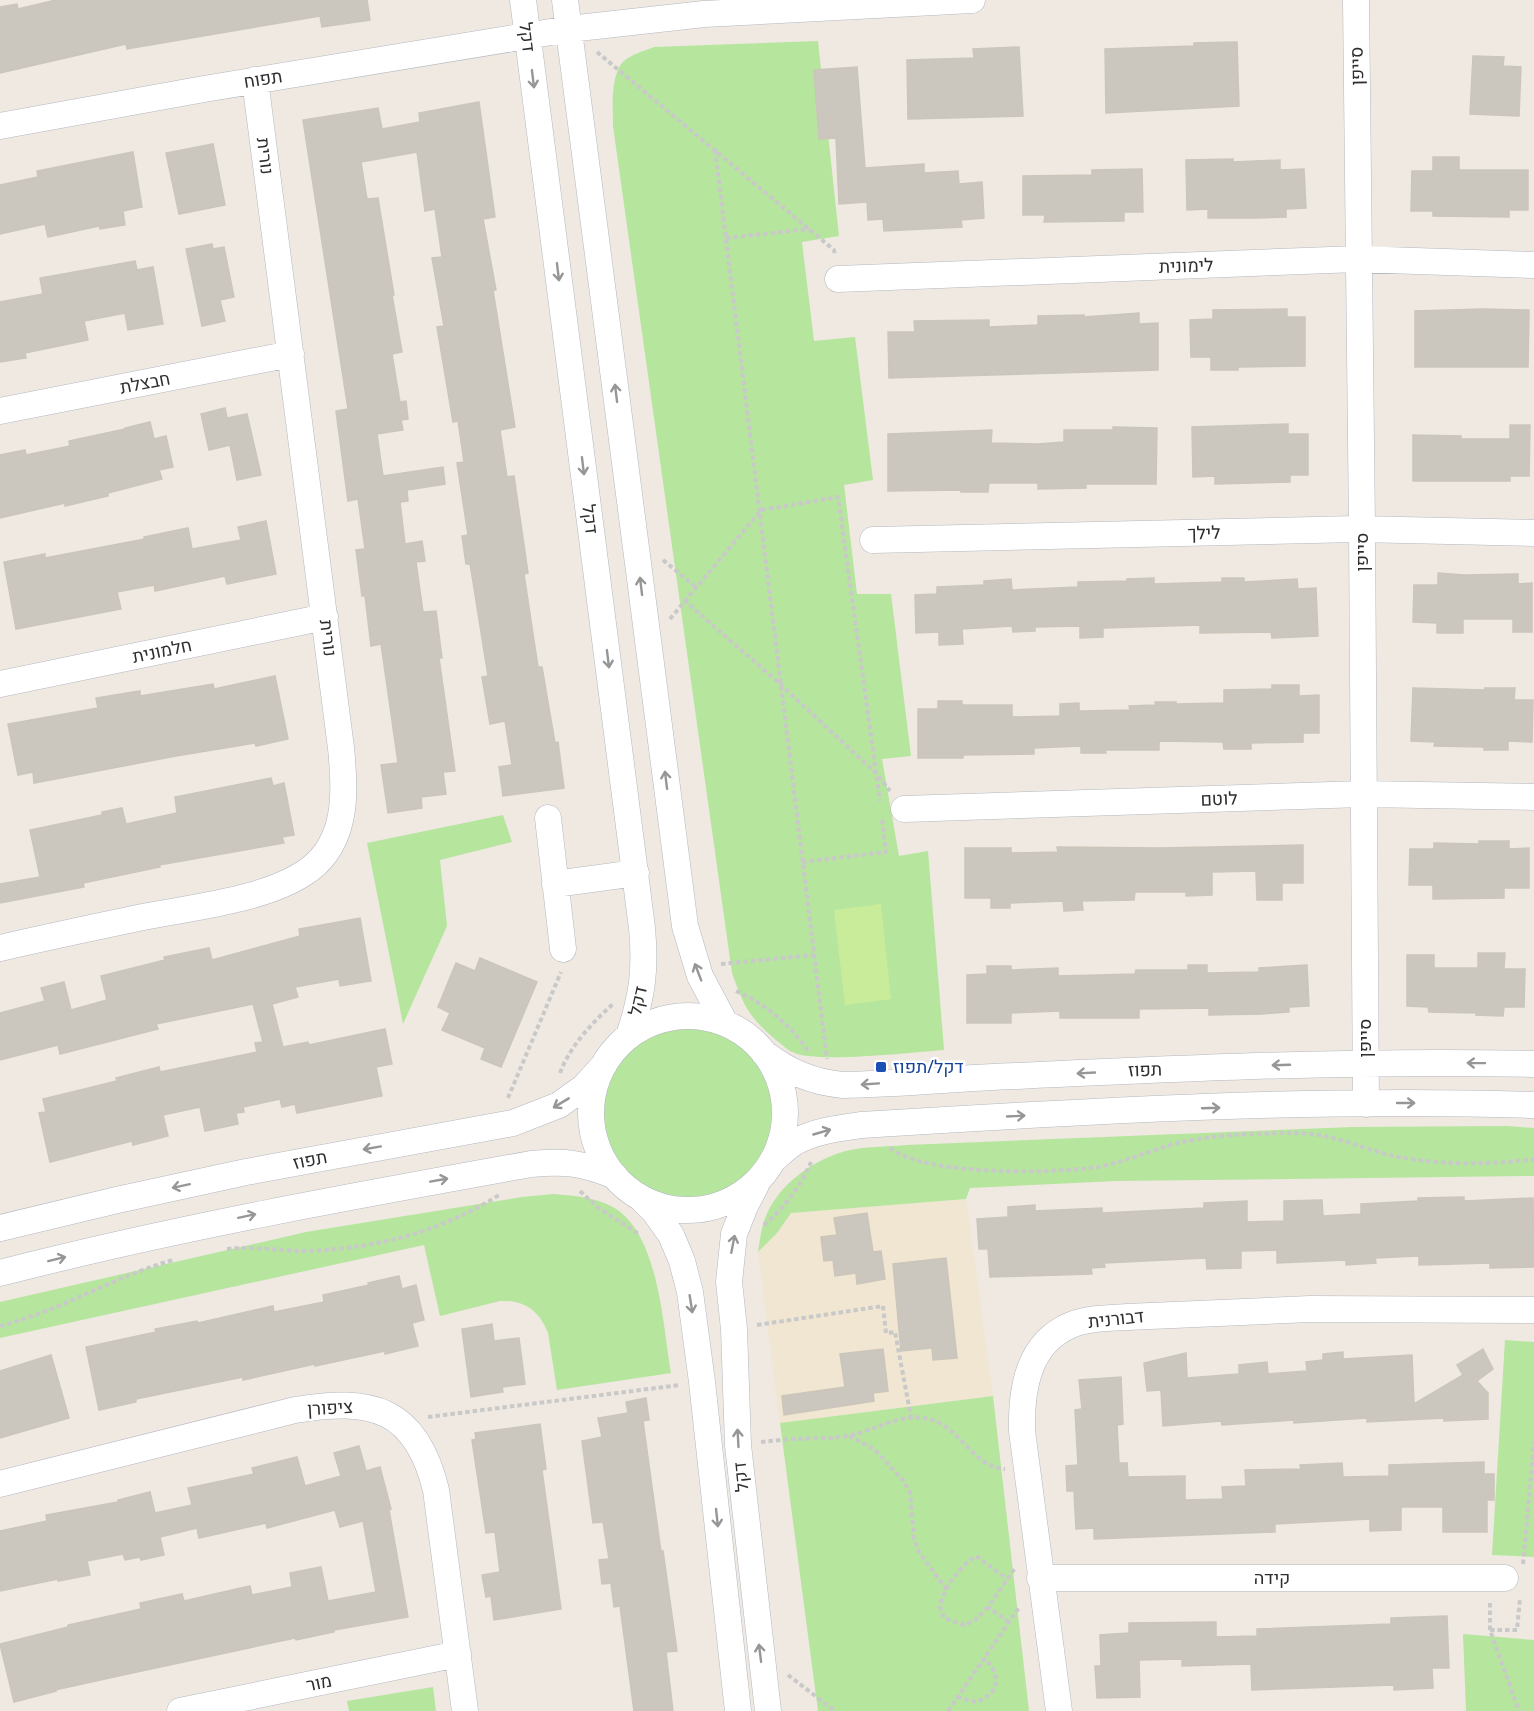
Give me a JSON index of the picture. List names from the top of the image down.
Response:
{
  "streets": {
    "street": [
      "דקל",
      "סייפן",
      "תפוח",
      "נורית",
      "לימונית",
      "חבצלת",
      "לילך",
      "חלמונית",
      "לוטם",
      "תפוז",
      "דבורנית",
      "ציפורן",
      "קידה",
      "מור"
    ]
  },
  "crossings": [
    ["דקל", "תפוח"],
    ["דקל", "תפוז"],
    ["סייפן", "לימונית"],
    ["סייפן", "לילך"],
    ["סייפן", "לוטם"],
    ["סייפן", "תפוז"],
    ["תפוח", "נורית"],
    ["נורית", "חבצלת"],
    ["נורית", "חלמונית"],
    ["דבורנית", "קידה"],
    ["ציפורן", "מור"]
  ],
  "places": {
    "transit": ["דקל/תפוז"]
  }
}
